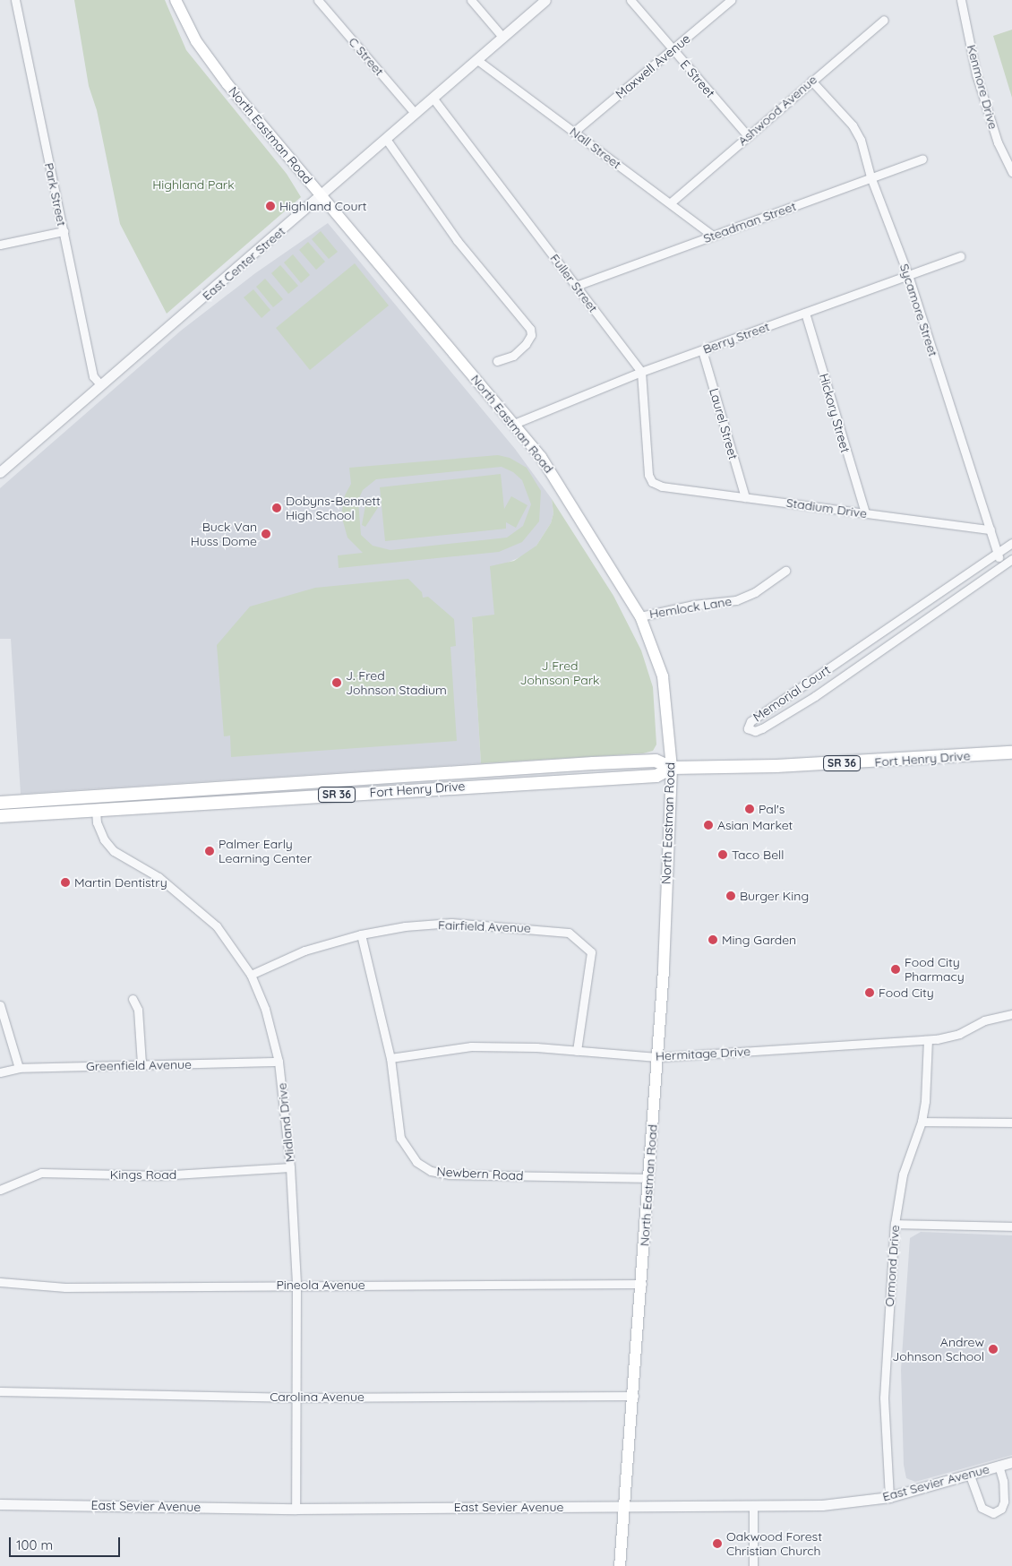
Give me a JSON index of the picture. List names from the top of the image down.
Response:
{
  "streets": {
    "main road": ["North Eastman Road", "Fort Henry Drive", "SR 36"],
    "street": [
      "C Street",
      "Maxwell Avenue",
      "E Street",
      "Kenmore Drive",
      "Ashwood Avenue",
      "Nall Street",
      "Park Street",
      "Steadman Street",
      "East Center Street",
      "Fuller Street",
      "Sycamore Street",
      "Berry Street",
      "Hickory Street",
      "Laurel Street",
      "Stadium Drive",
      "Hemlock Lane",
      "Memorial Court",
      "Fairfield Avenue",
      "Hermitage Drive",
      "Greenfield Avenue",
      "Midland Drive",
      "Newbern Road",
      "Kings Road",
      "Ormond Drive",
      "Pineola Avenue",
      "Carolina Avenue",
      "East Sevier Avenue"
    ]
  },
  "crossings": [
    ["C Street", "East Center Street"],
    ["Maxwell Avenue", "E Street"],
    ["Maxwell Avenue", "Nall Street"],
    ["E Street", "Ashwood Avenue"],
    ["Ashwood Avenue", "Nall Street"],
    ["Ashwood Avenue", "Sycamore Street"],
    ["North Eastman Road", "East Center Street"],
    ["North Eastman Road", "Berry Street"],
    ["North Eastman Road", "Hemlock Lane"],
    ["North Eastman Road", "Fort Henry Drive"],
    ["North Eastman Road", "Hermitage Drive"],
    ["North Eastman Road", "Newbern Road"],
    ["North Eastman Road", "Pineola Avenue"],
    ["North Eastman Road", "Carolina Avenue"],
    ["North Eastman Road", "East Sevier Avenue"],
    ["Nall Street", "Steadman Street"],
    ["Nall Street", "East Center Street"],
    ["Park Street", "East Center Street"],
    ["Steadman Street", "Fuller Street"],
    ["Steadman Street", "Sycamore Street"],
    ["East Center Street", "Fuller Street"],
    ["Fuller Street", "Berry Street"],
    ["Fuller Street", "Stadium Drive"],
    ["Sycamore Street", "Berry Street"],
    ["Sycamore Street", "Stadium Drive"],
    ["Sycamore Street", "Memorial Court"],
    ["Berry Street", "Hickory Street"],
    ["Berry Street", "Laurel Street"],
    ["Berry Street", "Stadium Drive"],
    ["Hickory Street", "Stadium Drive"],
    ["Laurel Street", "Stadium Drive"],
    ["Fort Henry Drive", "Midland Drive"],
    ["Fairfield Avenue", "Hermitage Drive"],
    ["Fairfield Avenue", "Midland Drive"],
    ["Fairfield Avenue", "Newbern Road"],
    ["Hermitage Drive", "Newbern Road"],
    ["Hermitage Drive", "Ormond Drive"],
    ["Greenfield Avenue", "Midland Drive"],
    ["Midland Drive", "Kings Road"],
    ["Midland Drive", "Pineola Avenue"],
    ["Midland Drive", "Carolina Avenue"],
    ["Midland Drive", "East Sevier Avenue"],
    ["Ormond Drive", "East Sevier Avenue"]
  ],
  "parks": ["Highland Park", "J Fred Johnson Park"],
  "places": [
    "Highland Court",
    "Dobyns-Bennett High School",
    "Buck Van Huss Dome",
    "J. Fred Johnson Stadium",
    "Pal's",
    "Asian Market",
    "Palmer Early Learning Center",
    "Taco Bell",
    "Martin Dentistry",
    "Burger King",
    "Ming Garden",
    "Food City Pharmacy",
    "Food City",
    "Andrew Johnson School",
    "Oakwood Forest Christian Church"
  ],
  "scale_bar": "100 m"
}
